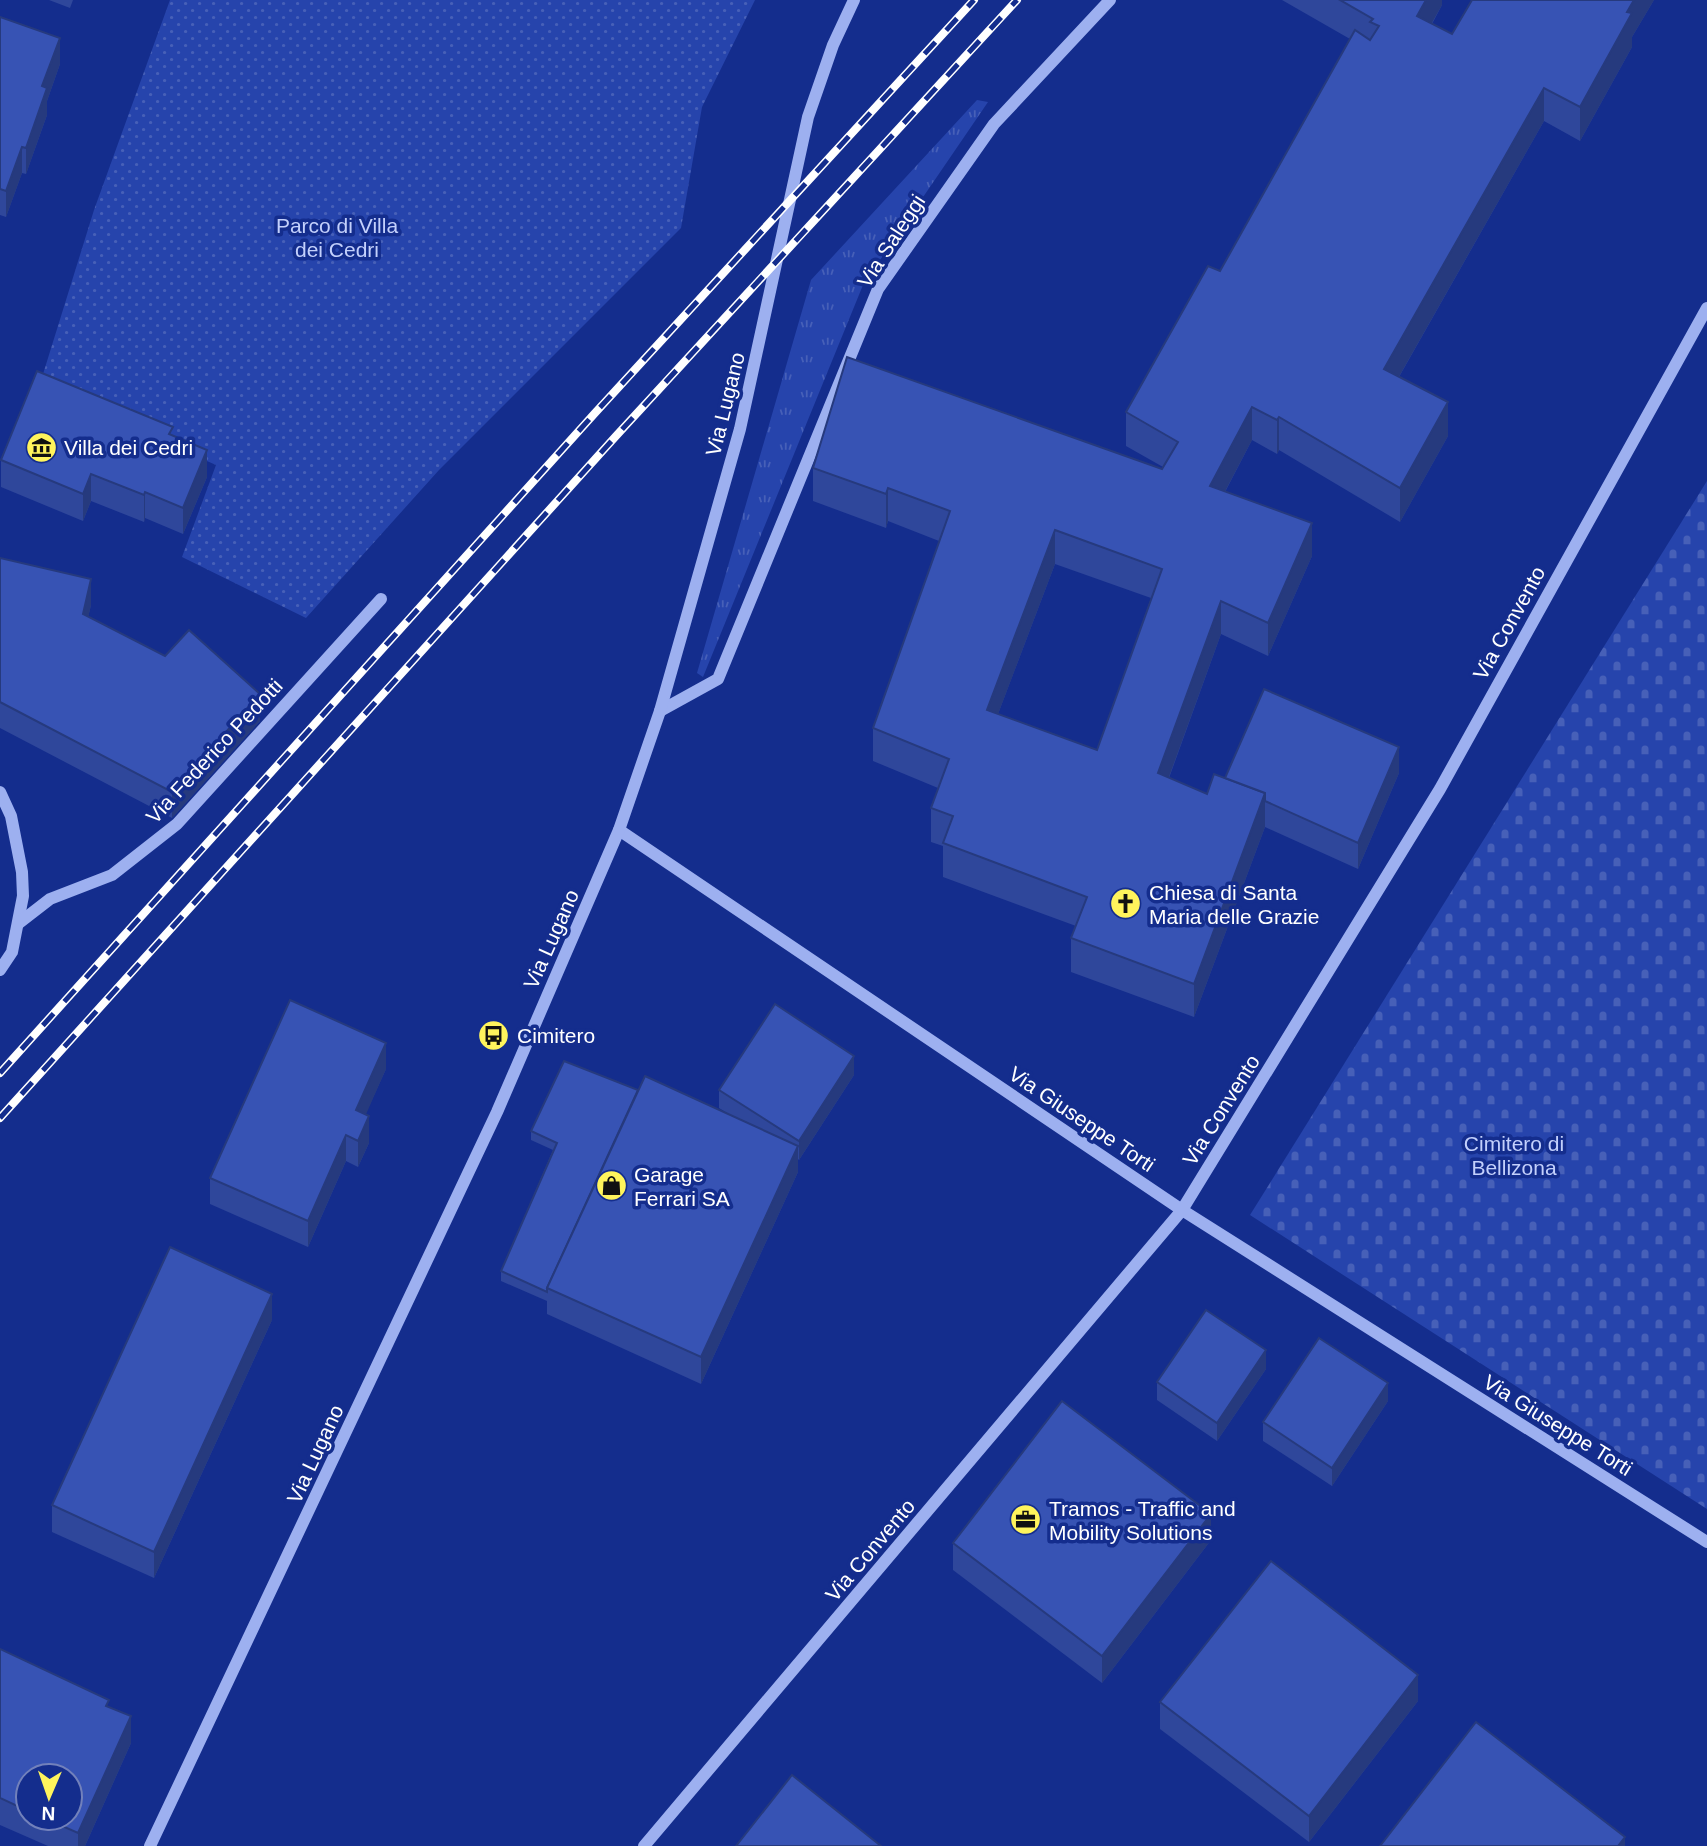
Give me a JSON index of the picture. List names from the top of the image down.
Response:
{
  "streets": {
    "street": [
      "Via Saleggi",
      "Via Lugano",
      "Via Convento",
      "Via Federico Pedotti",
      "Via Giuseppe Torti"
    ]
  },
  "crossings": [
    ["Via Saleggi", "Via Lugano"],
    ["Via Lugano", "Via Giuseppe Torti"],
    ["Via Convento", "Via Giuseppe Torti"]
  ],
  "parks": ["Parco di Villa dei Cedri", "Cimitero di Bellizona"],
  "places": {
    "museum": ["Villa dei Cedri"],
    "church": ["Chiesa di Santa Maria delle Grazie"],
    "bus stop": ["Cimitero"],
    "shop": ["Garage Ferrari SA"],
    "office": ["Tramos - Traffic and Mobility Solutions"]
  },
  "north": "bottom"
}
